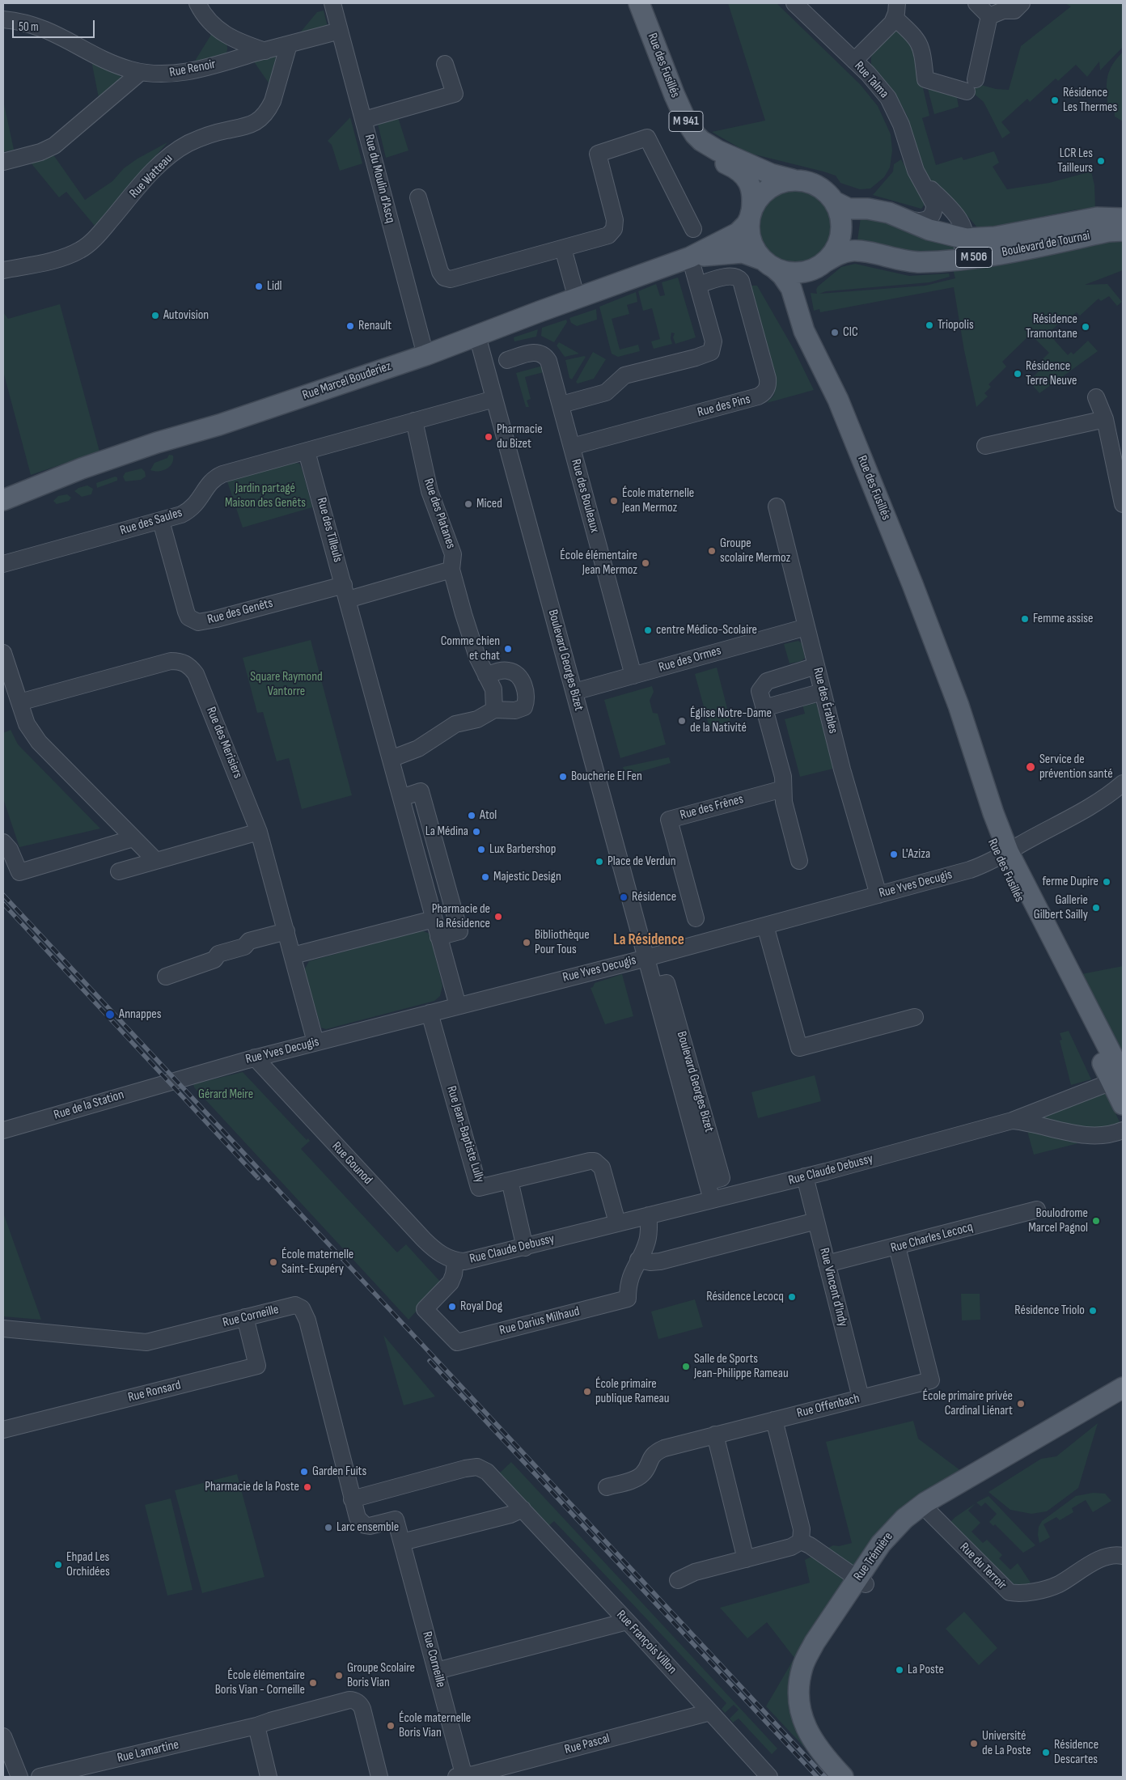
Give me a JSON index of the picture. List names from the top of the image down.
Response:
{
  "streets": {
    "main road": [
      "Rue des Fusillés",
      "M 941",
      "Boulevard de Tournai",
      "M 506",
      "Rue Marcel Bouderiez",
      "Rue Trémière"
    ],
    "street": [
      "Rue Renoir",
      "Rue Talma",
      "Rue Watteau",
      "Rue du Moulin d'Ascq",
      "Rue des Pins",
      "Rue des Bouleaux",
      "Rue des Platanes",
      "Rue des Saules",
      "Rue des Tilleuls",
      "Rue des Genêts",
      "Rue des Ormes",
      "Boulevard Georges Bizet",
      "Rue des Érables",
      "Rue des Merisiers",
      "Rue des Frênes",
      "Rue Yves Decugis",
      "Rue de la Station",
      "Rue Jean-Baptiste Lully",
      "Rue Gounod",
      "Rue Claude Debussy",
      "Rue Charles Lecocq",
      "Rue Vincent d'Indy",
      "Rue Corneille",
      "Rue Darius Milhaud",
      "Rue Ronsard",
      "Rue Offenbach",
      "Rue du Terroir",
      "Rue François Villon",
      "Rue Pascal",
      "Rue Lamartine"
    ]
  },
  "crossings": [
    ["Rue des Fusillés", "Boulevard de Tournai"],
    ["Rue des Fusillés", "Rue Marcel Bouderiez"],
    ["Rue des Fusillés", "Rue Yves Decugis"],
    ["Rue des Fusillés", "Rue Claude Debussy"],
    ["Rue Renoir", "Rue Watteau"],
    ["Rue Renoir", "Rue du Moulin d'Ascq"],
    ["Rue Talma", "Boulevard de Tournai"],
    ["Rue du Moulin d'Ascq", "Rue Marcel Bouderiez"],
    ["Boulevard de Tournai", "Rue Marcel Bouderiez"],
    ["Rue Marcel Bouderiez", "Boulevard Georges Bizet"],
    ["Rue des Pins", "Rue des Bouleaux"],
    ["Rue des Bouleaux", "Rue des Ormes"],
    ["Rue des Saules", "Rue des Tilleuls"],
    ["Rue des Saules", "Rue des Genêts"],
    ["Rue des Tilleuls", "Rue des Genêts"],
    ["Rue des Tilleuls", "Rue Yves Decugis"],
    ["Rue des Ormes", "Boulevard Georges Bizet"],
    ["Rue des Ormes", "Rue des Érables"],
    ["Boulevard Georges Bizet", "Rue Yves Decugis"],
    ["Boulevard Georges Bizet", "Rue Claude Debussy"],
    ["Rue des Érables", "Rue Yves Decugis"],
    ["Rue des Merisiers", "Rue Yves Decugis"],
    ["Rue Yves Decugis", "Rue de la Station"],
    ["Rue Yves Decugis", "Rue Jean-Baptiste Lully"],
    ["Rue Yves Decugis", "Rue Gounod"],
    ["Rue Jean-Baptiste Lully", "Rue Claude Debussy"],
    ["Rue Gounod", "Rue Claude Debussy"],
    ["Rue Claude Debussy", "Rue Vincent d'Indy"],
    ["Rue Claude Debussy", "Rue Darius Milhaud"],
    ["Rue Charles Lecocq", "Rue Vincent d'Indy"],
    ["Rue Charles Lecocq", "Rue Offenbach"],
    ["Rue Vincent d'Indy", "Rue Offenbach"],
    ["Rue Corneille", "Rue Ronsard"],
    ["Rue Corneille", "Rue Pascal"],
    ["Rue Trémière", "Rue du Terroir"],
    ["Rue François Villon", "Rue Pascal"]
  ],
  "districts": ["La Résidence"],
  "parks": ["Jardin partagé Maison des Genêts", "Square Raymond Vantorre", "Gérard Meire"],
  "places": [
    "Résidence Les Thermes",
    "LCR Les Tailleurs",
    "Lidl",
    "Autovision",
    "Triopolis",
    "Renault",
    "Résidence Tramontane",
    "CIC",
    "Résidence Terre Neuve",
    "Pharmacie du Bizet",
    "École maternelle Jean Mermoz",
    "Miced",
    "Groupe scolaire Mermoz",
    "École élémentaire Jean Mermoz",
    "Femme assise",
    "centre Médico-Scolaire",
    "Comme chien et chat",
    "Église Notre-Dame de la Nativité",
    "Service de prévention santé",
    "Boucherie El Fen",
    "Atol",
    "La Médina",
    "Lux Barbershop",
    "L'Aziza",
    "Place de Verdun",
    "Majestic Design",
    "ferme Dupire",
    "Résidence",
    "Gallerie Gilbert Sailly",
    "Pharmacie de la Résidence",
    "Bibliothèque Pour Tous",
    "Annappes",
    "Boulodrome Marcel Pagnol",
    "École maternelle Saint-Exupéry",
    "Résidence Lecocq",
    "Royal Dog",
    "Résidence Triolo",
    "Salle de Sports Jean-Philippe Rameau",
    "École primaire publique Rameau",
    "École primaire privée Cardinal Liénart",
    "Garden Fuits",
    "Pharmacie de la Poste",
    "Larc ensemble",
    "Ehpad Les Orchidées",
    "La Poste",
    "Groupe Scolaire Boris Vian",
    "École élémentaire Boris Vian - Corneille",
    "École maternelle Boris Vian",
    "Université de La Poste",
    "Résidence Descartes"
  ],
  "scale_bar": "50 m"
}
